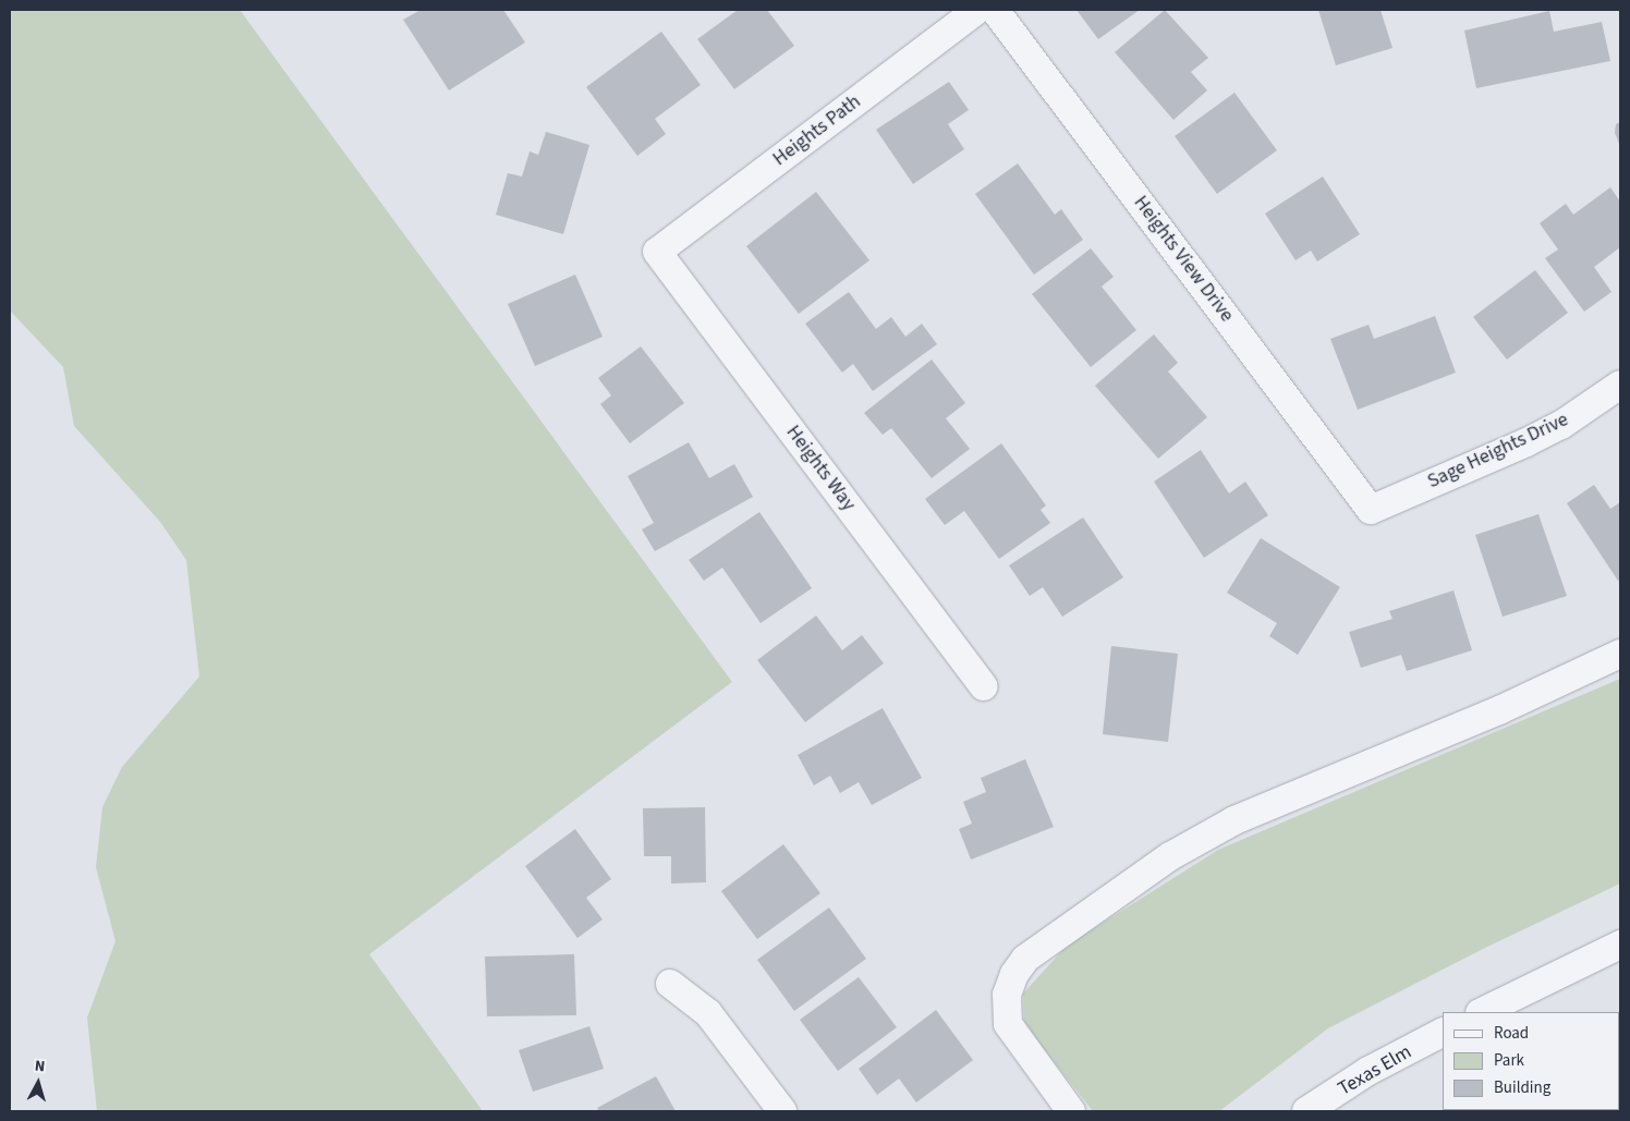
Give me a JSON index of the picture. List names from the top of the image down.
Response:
{
  "streets": {
    "street": [
      "Heights Path",
      "Heights View Drive",
      "Sage Heights Drive",
      "Heights Way",
      "Texas Elm"
    ]
  },
  "crossings": [
    ["Heights Path", "Heights Way"],
    ["Heights View Drive", "Sage Heights Drive"]
  ],
  "legend": ["Road", "Park", "Building"],
  "north": "top"
}
